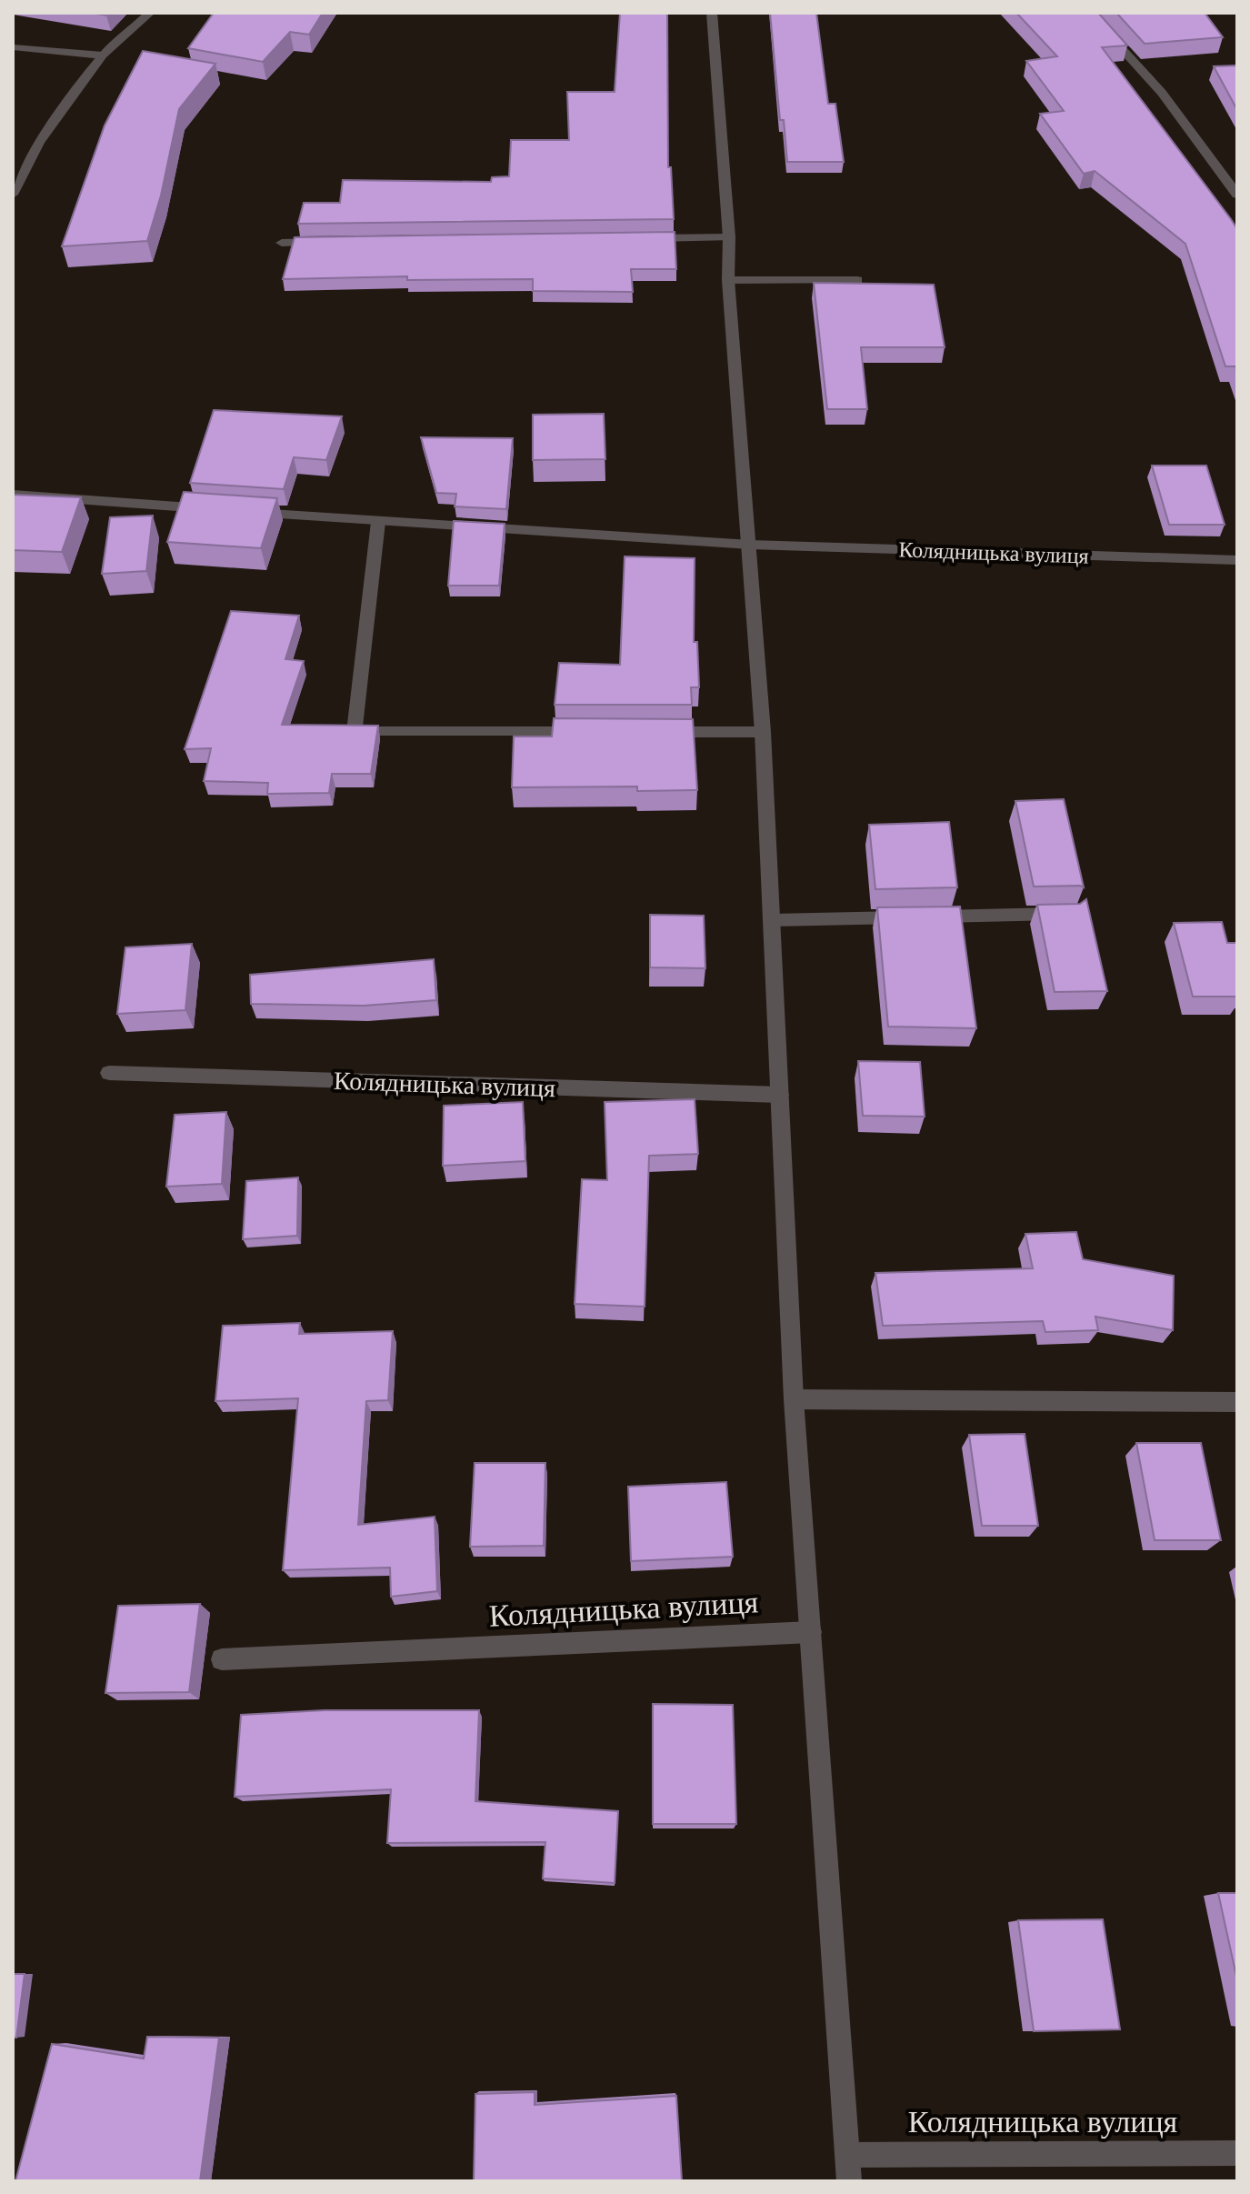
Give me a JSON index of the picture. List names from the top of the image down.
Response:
{
  "streets": {
    "street": ["Колядницька вулиця"]
  }
}
